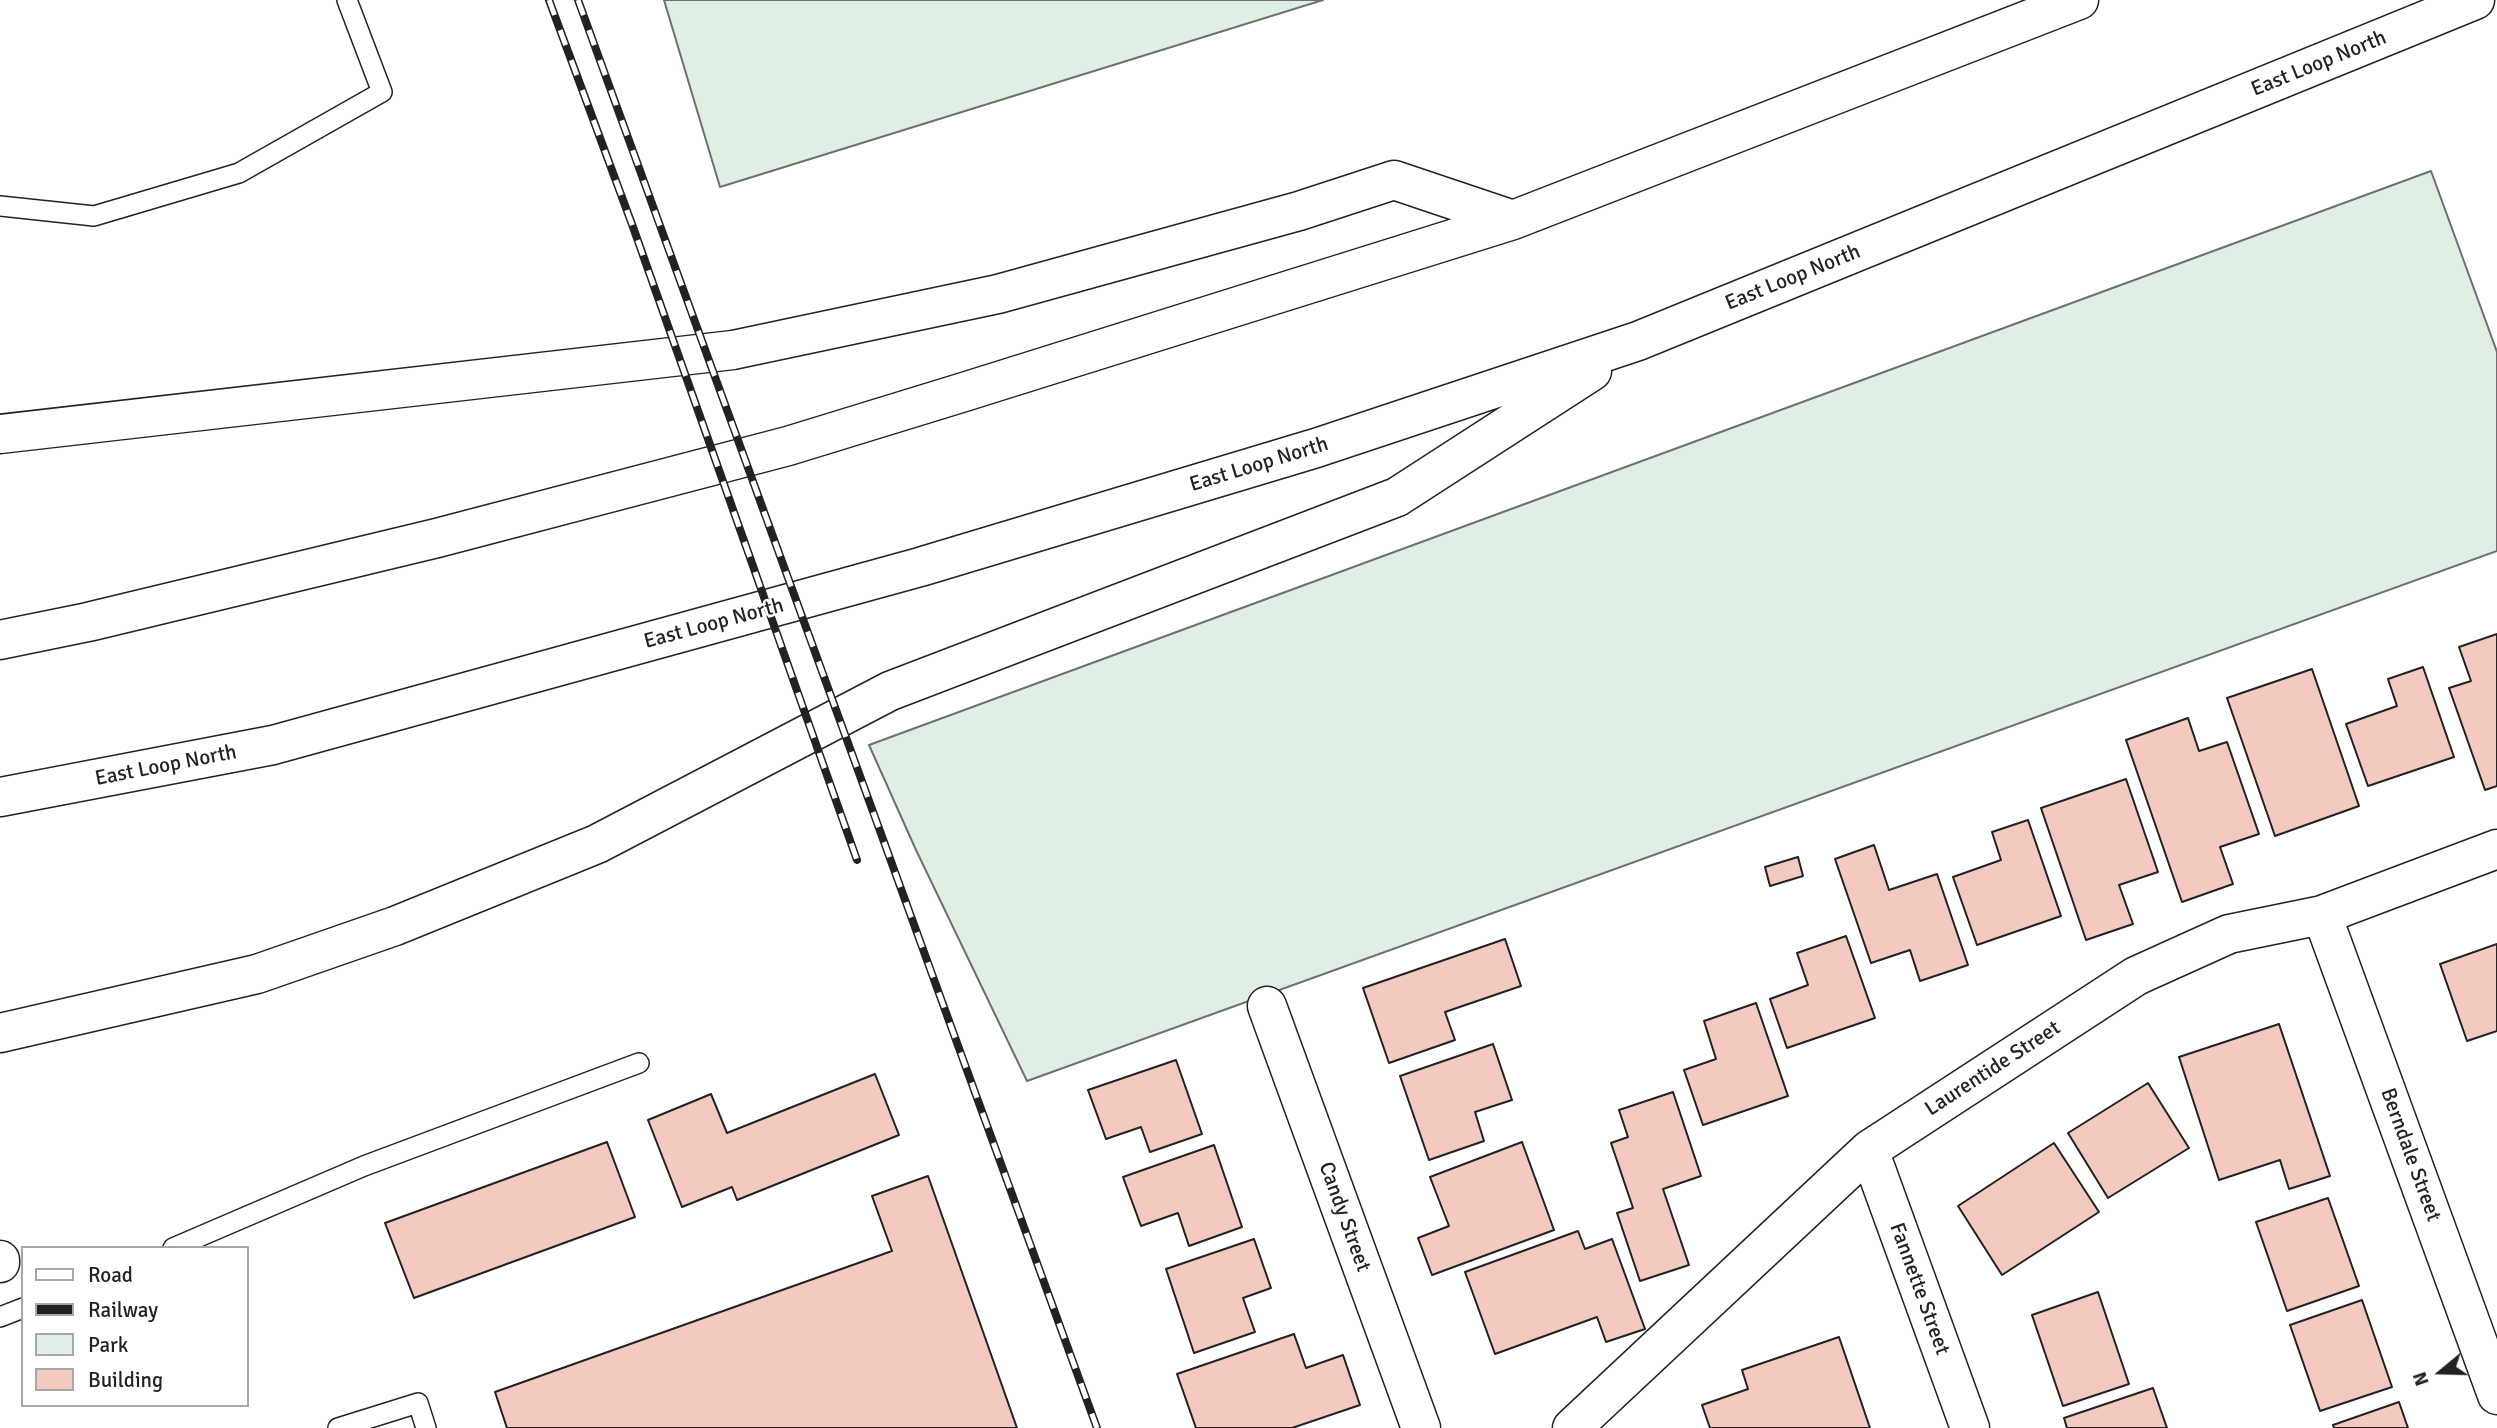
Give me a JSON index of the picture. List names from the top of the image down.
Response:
{
  "streets": {
    "main road": [
      "East Loop North",
      "Laurentide Street",
      "Berndale Street",
      "Candy Street",
      "Fannette Street"
    ]
  },
  "crossings": [
    ["Laurentide Street", "Berndale Street"],
    ["Laurentide Street", "Fannette Street"]
  ],
  "legend": [
    "Road",
    "Railway",
    "Park",
    "Building"
  ],
  "north": "left"
}
